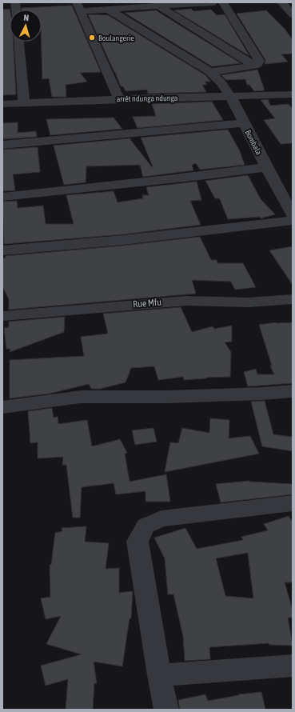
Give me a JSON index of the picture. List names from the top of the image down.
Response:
{
  "streets": {
    "street": ["arrêt ndunga ndunga", "Bombala", "Rue Mfu"]
  },
  "crossings": [
    ["arrêt ndunga ndunga", "Bombala"]
  ],
  "places": ["Boulangerie"],
  "north": "top"
}
